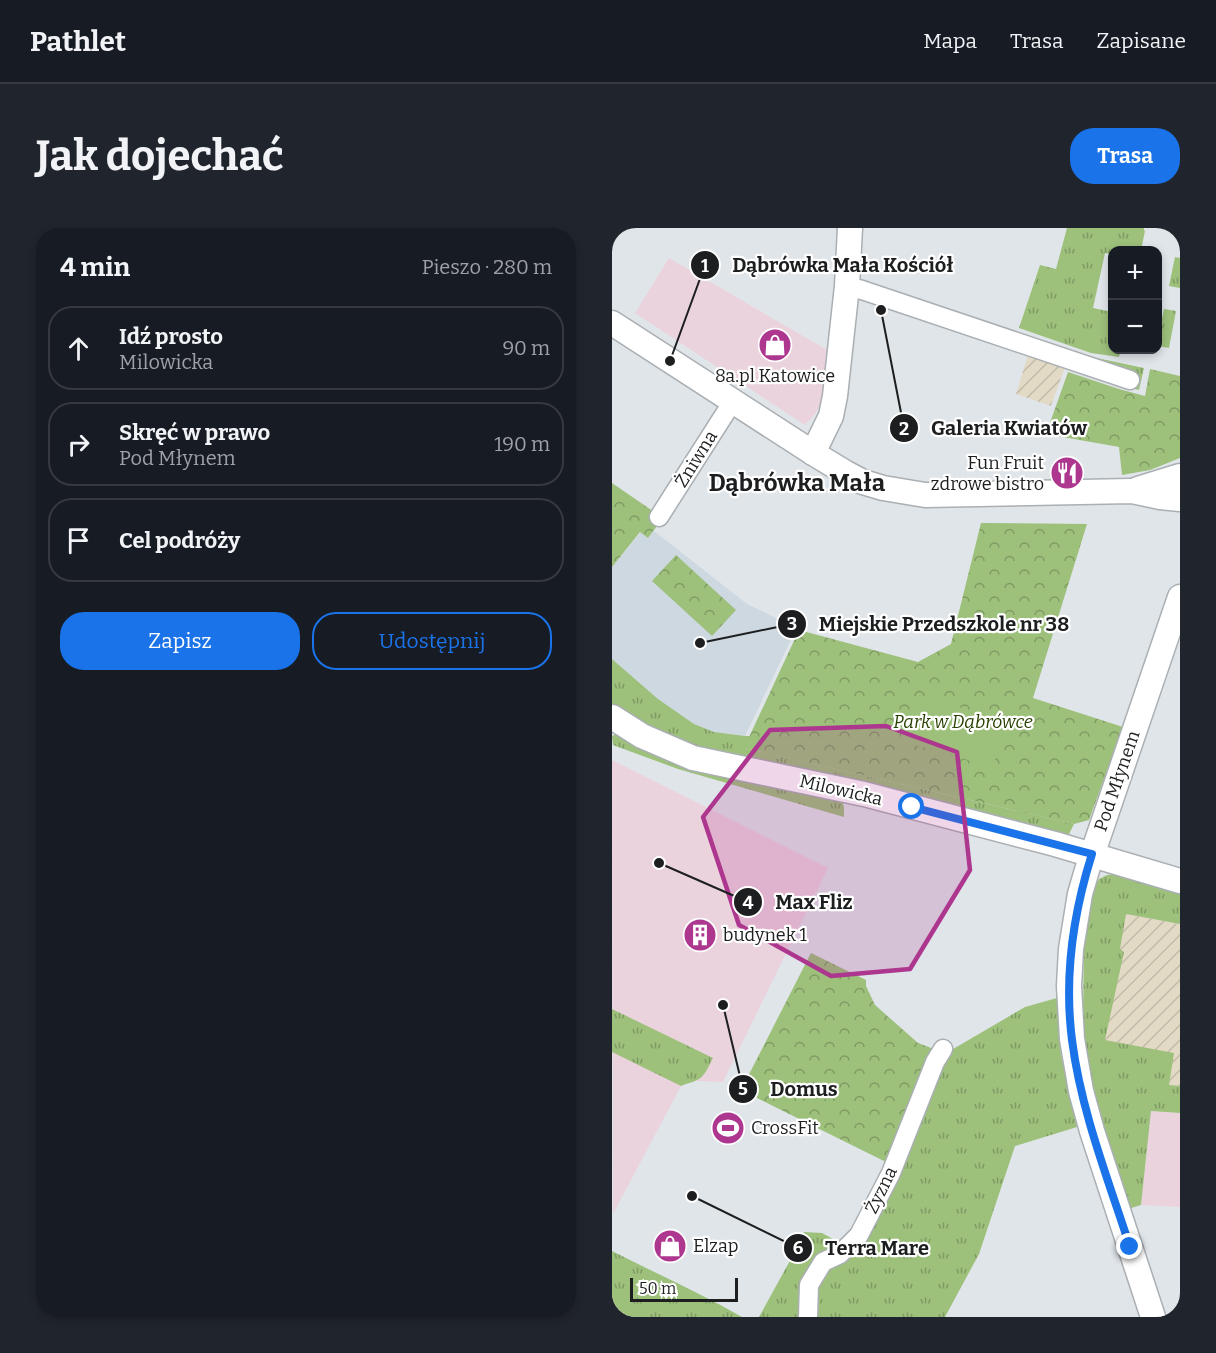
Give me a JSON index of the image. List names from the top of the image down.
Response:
{
  "streets": {
    "street": [
      "Żniwna",
      "Pod Młynem",
      "Milowicka",
      "Żyzna"
    ]
  },
  "crossings": [
    ["Pod Młynem", "Milowicka"]
  ],
  "districts": ["Dąbrówka Mała"],
  "parks": ["Park w Dąbrówce"],
  "places": {
    "other": [
      "Galeria Kwiatów",
      "Dąbrówka Mała Kościół",
      "Miejskie Przedszkole nr 38",
      "Max Fliz",
      "Domus",
      "Terra Mare"
    ],
    "shop": ["8a.pl Katowice", "Elzap"],
    "restaurant": ["Fun Fruit zdrowe bistro"],
    "building": ["budynek 1"],
    "sports": ["CrossFit"]
  },
  "scale_bar": "50 m",
  "page": {
    "header": "Pathlet",
    "nav": ["Mapa", "Trasa", "Zapisane"],
    "buttons": [
      "Trasa",
      ["Zapisz", "Udostępnij"]
    ],
    "title": "Jak dojechać",
    "heading": ["4 min", "Pieszo · 280 m"],
    "map_buttons": ["+", "−"],
    "list": [
      ["Idź prosto", "Milowicka", "90 m"],
      ["Skręć w prawo", "Pod Młynem", "190 m"],
      "Cel podróży"
    ],
    "scale": "50 m"
  }
}
